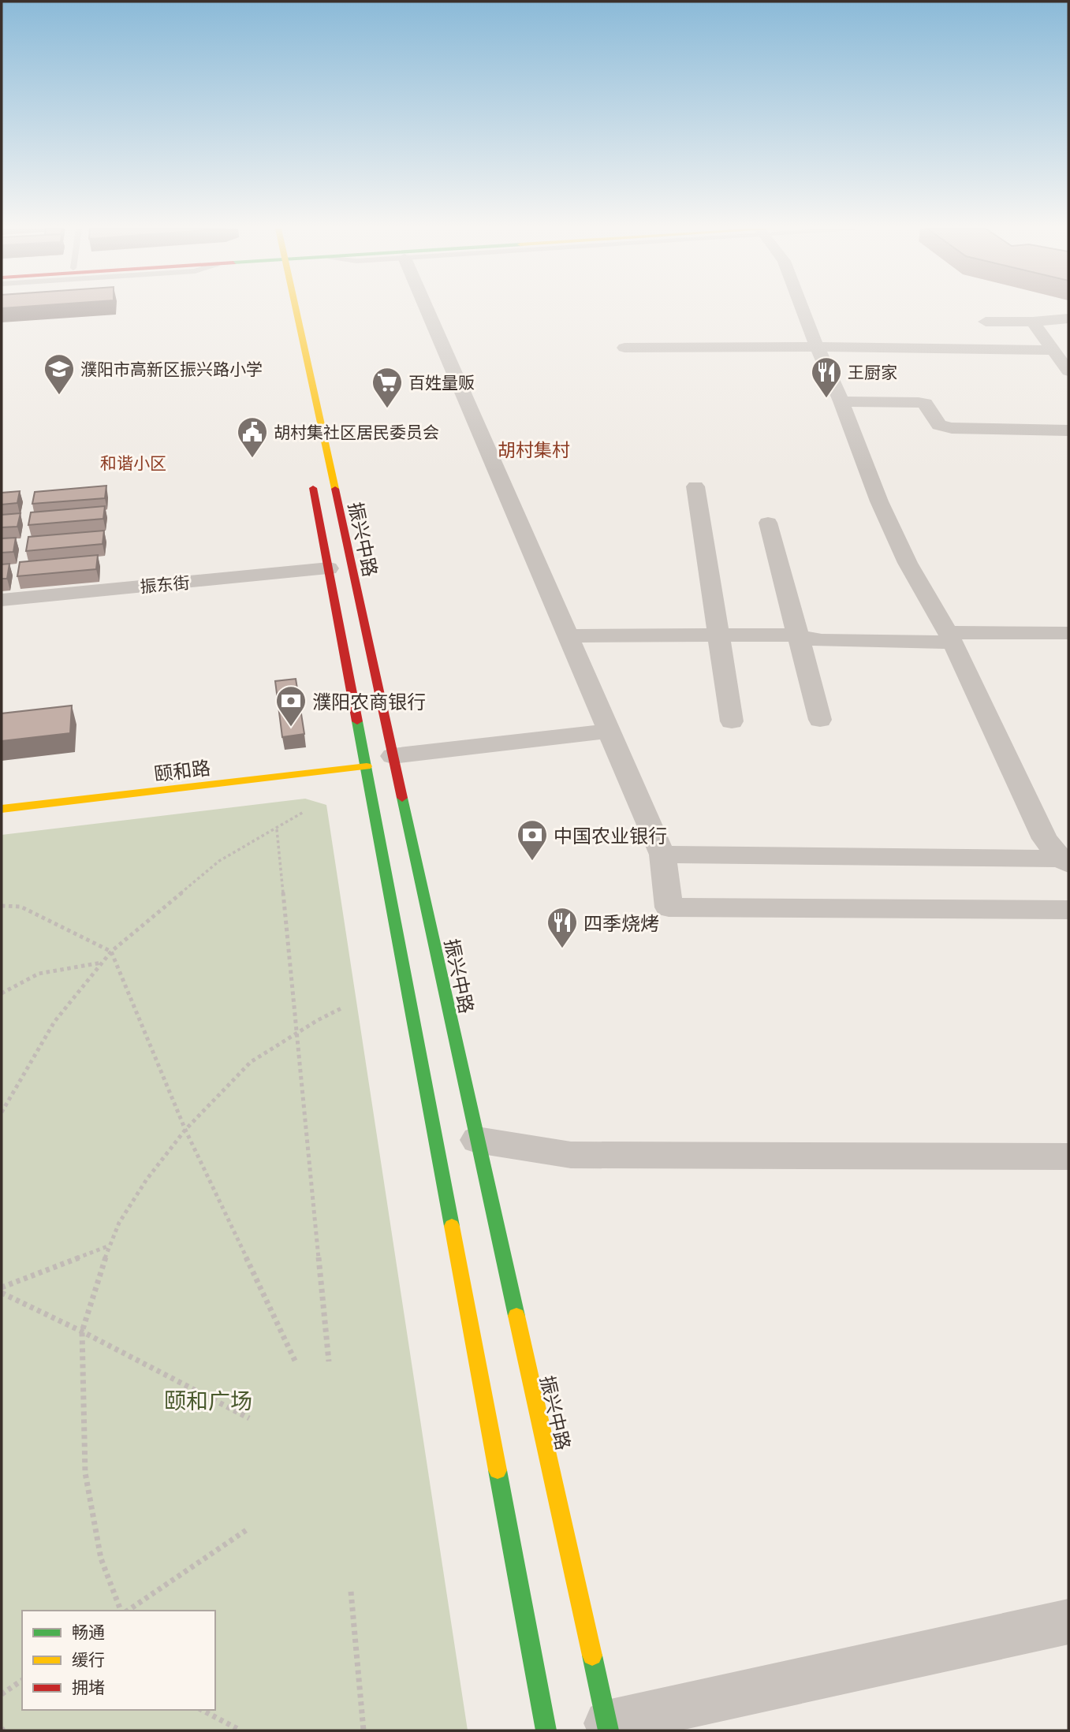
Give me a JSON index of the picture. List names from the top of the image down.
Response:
{
  "streets": {
    "street": ["振兴中路", "振东街", "颐和路"]
  },
  "crossings": [
    ["振兴中路", "振东街"],
    ["振兴中路", "颐和路"]
  ],
  "districts": ["胡村集村", "和谐小区"],
  "parks": ["颐和广场"],
  "places": {
    "school or university": ["濮阳市高新区振兴路小学"],
    "restaurant": ["王厨家", "四季烧烤"],
    "supermarket": ["百姓量贩"],
    "public building": ["胡村集社区居民委员会"],
    "bank": ["濮阳农商银行", "中国农业银行"]
  },
  "legend": ["畅通", "缓行", "拥堵"]
}
